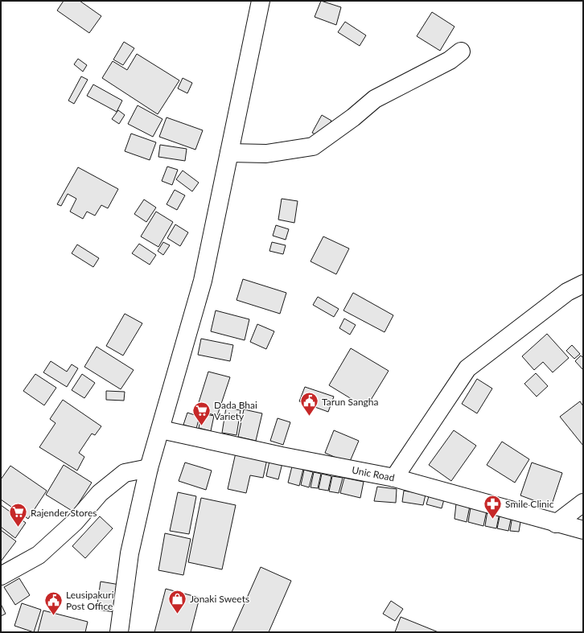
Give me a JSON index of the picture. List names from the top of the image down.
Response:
{
  "streets": {
    "main road": ["Unic Road"]
  },
  "places": {
    "public building": ["Tarun Sangha", "Leusipakuri Post Office"],
    "supermarket": ["Dada Bhai Variety", "Rajender Stores"],
    "pharmacy": ["Smile Clinic"],
    "shop": ["Jonaki Sweets"]
  }
}
